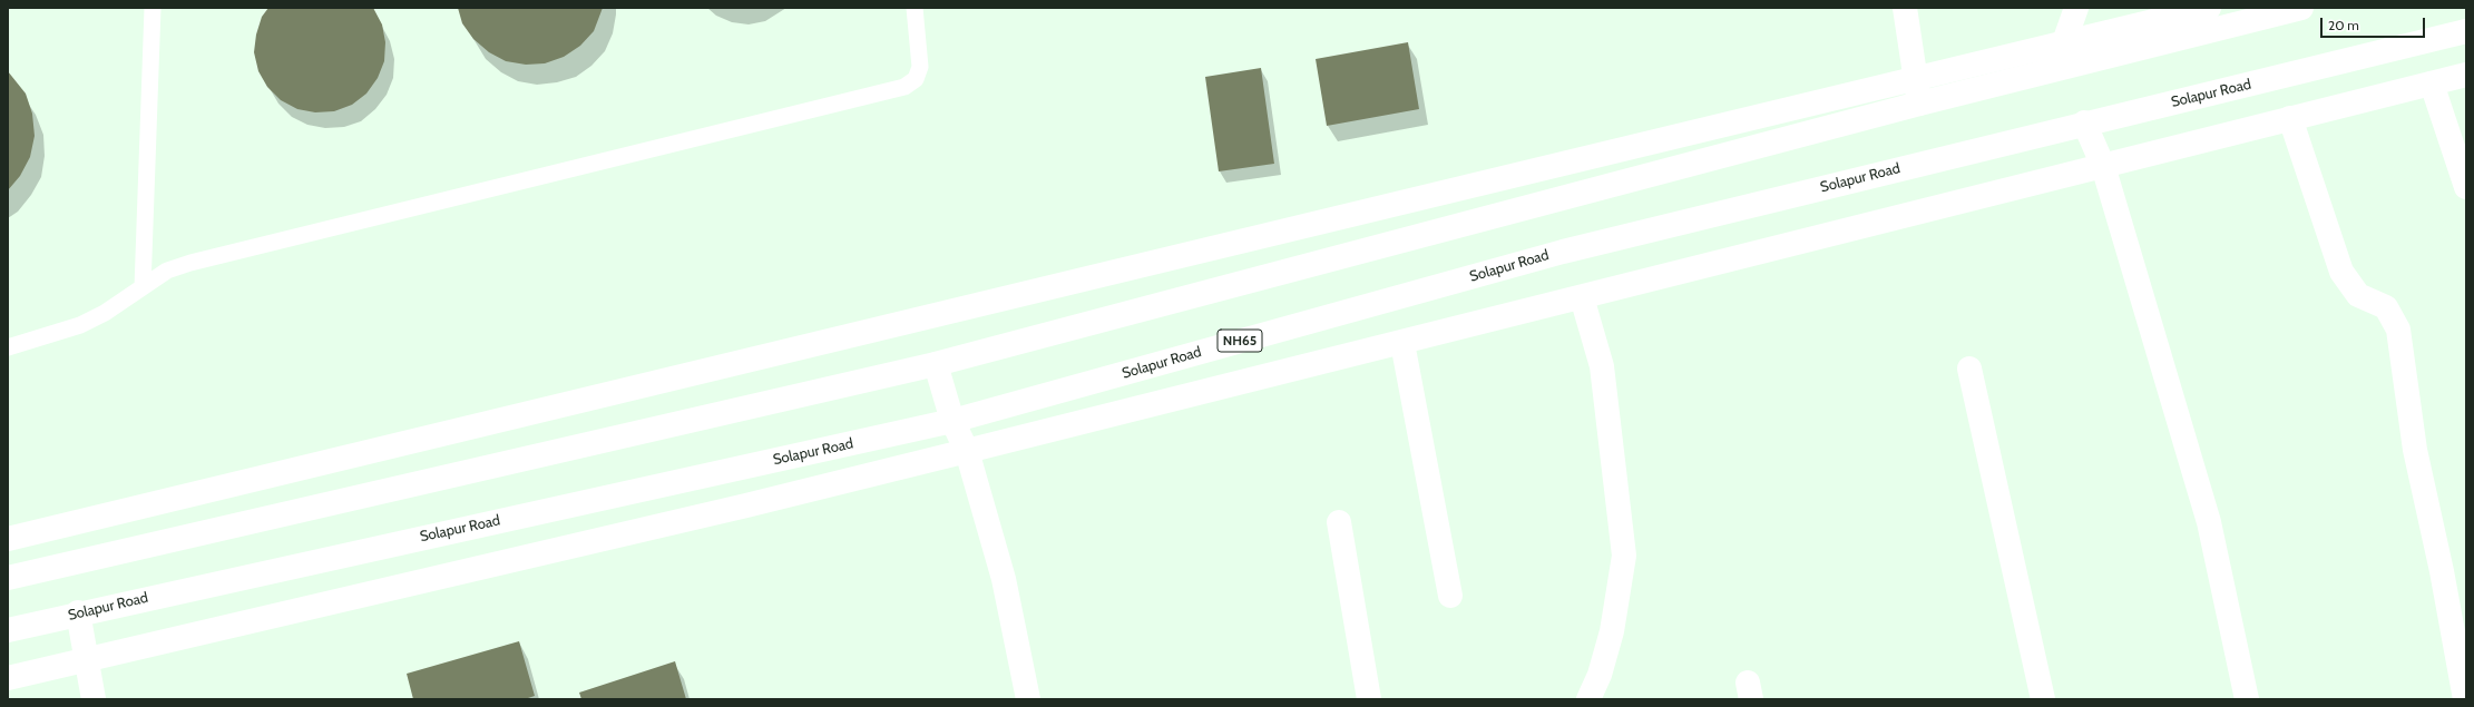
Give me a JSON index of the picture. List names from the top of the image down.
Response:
{
  "streets": {
    "main road": ["Solapur Road", "NH65"]
  },
  "scale_bar": "20 m"
}
